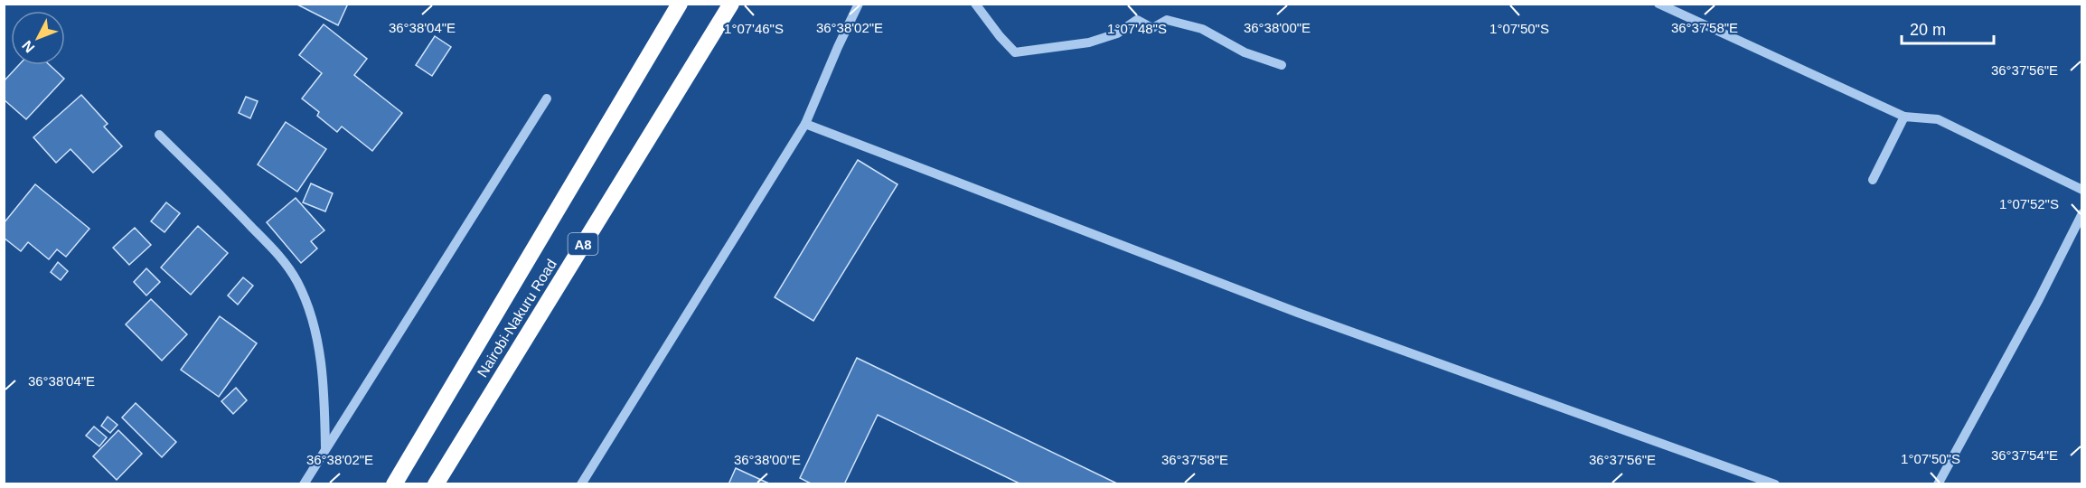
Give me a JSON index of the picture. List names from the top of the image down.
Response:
{
  "streets": {
    "highway": ["A8", "Nairobi-Nakuru Road"]
  },
  "scale_bar": "20 m",
  "north": "bottom left",
  "coordinates": [
    "36°38'04\"E",
    "36°38'02\"E",
    "36°38'00\"E",
    "36°37'58\"E",
    "1°07'46\"S",
    "1°07'48\"S",
    "1°07'50\"S",
    "36°37'56\"E",
    "1°07'52\"S",
    "36°37'54\"E"
  ]
}
